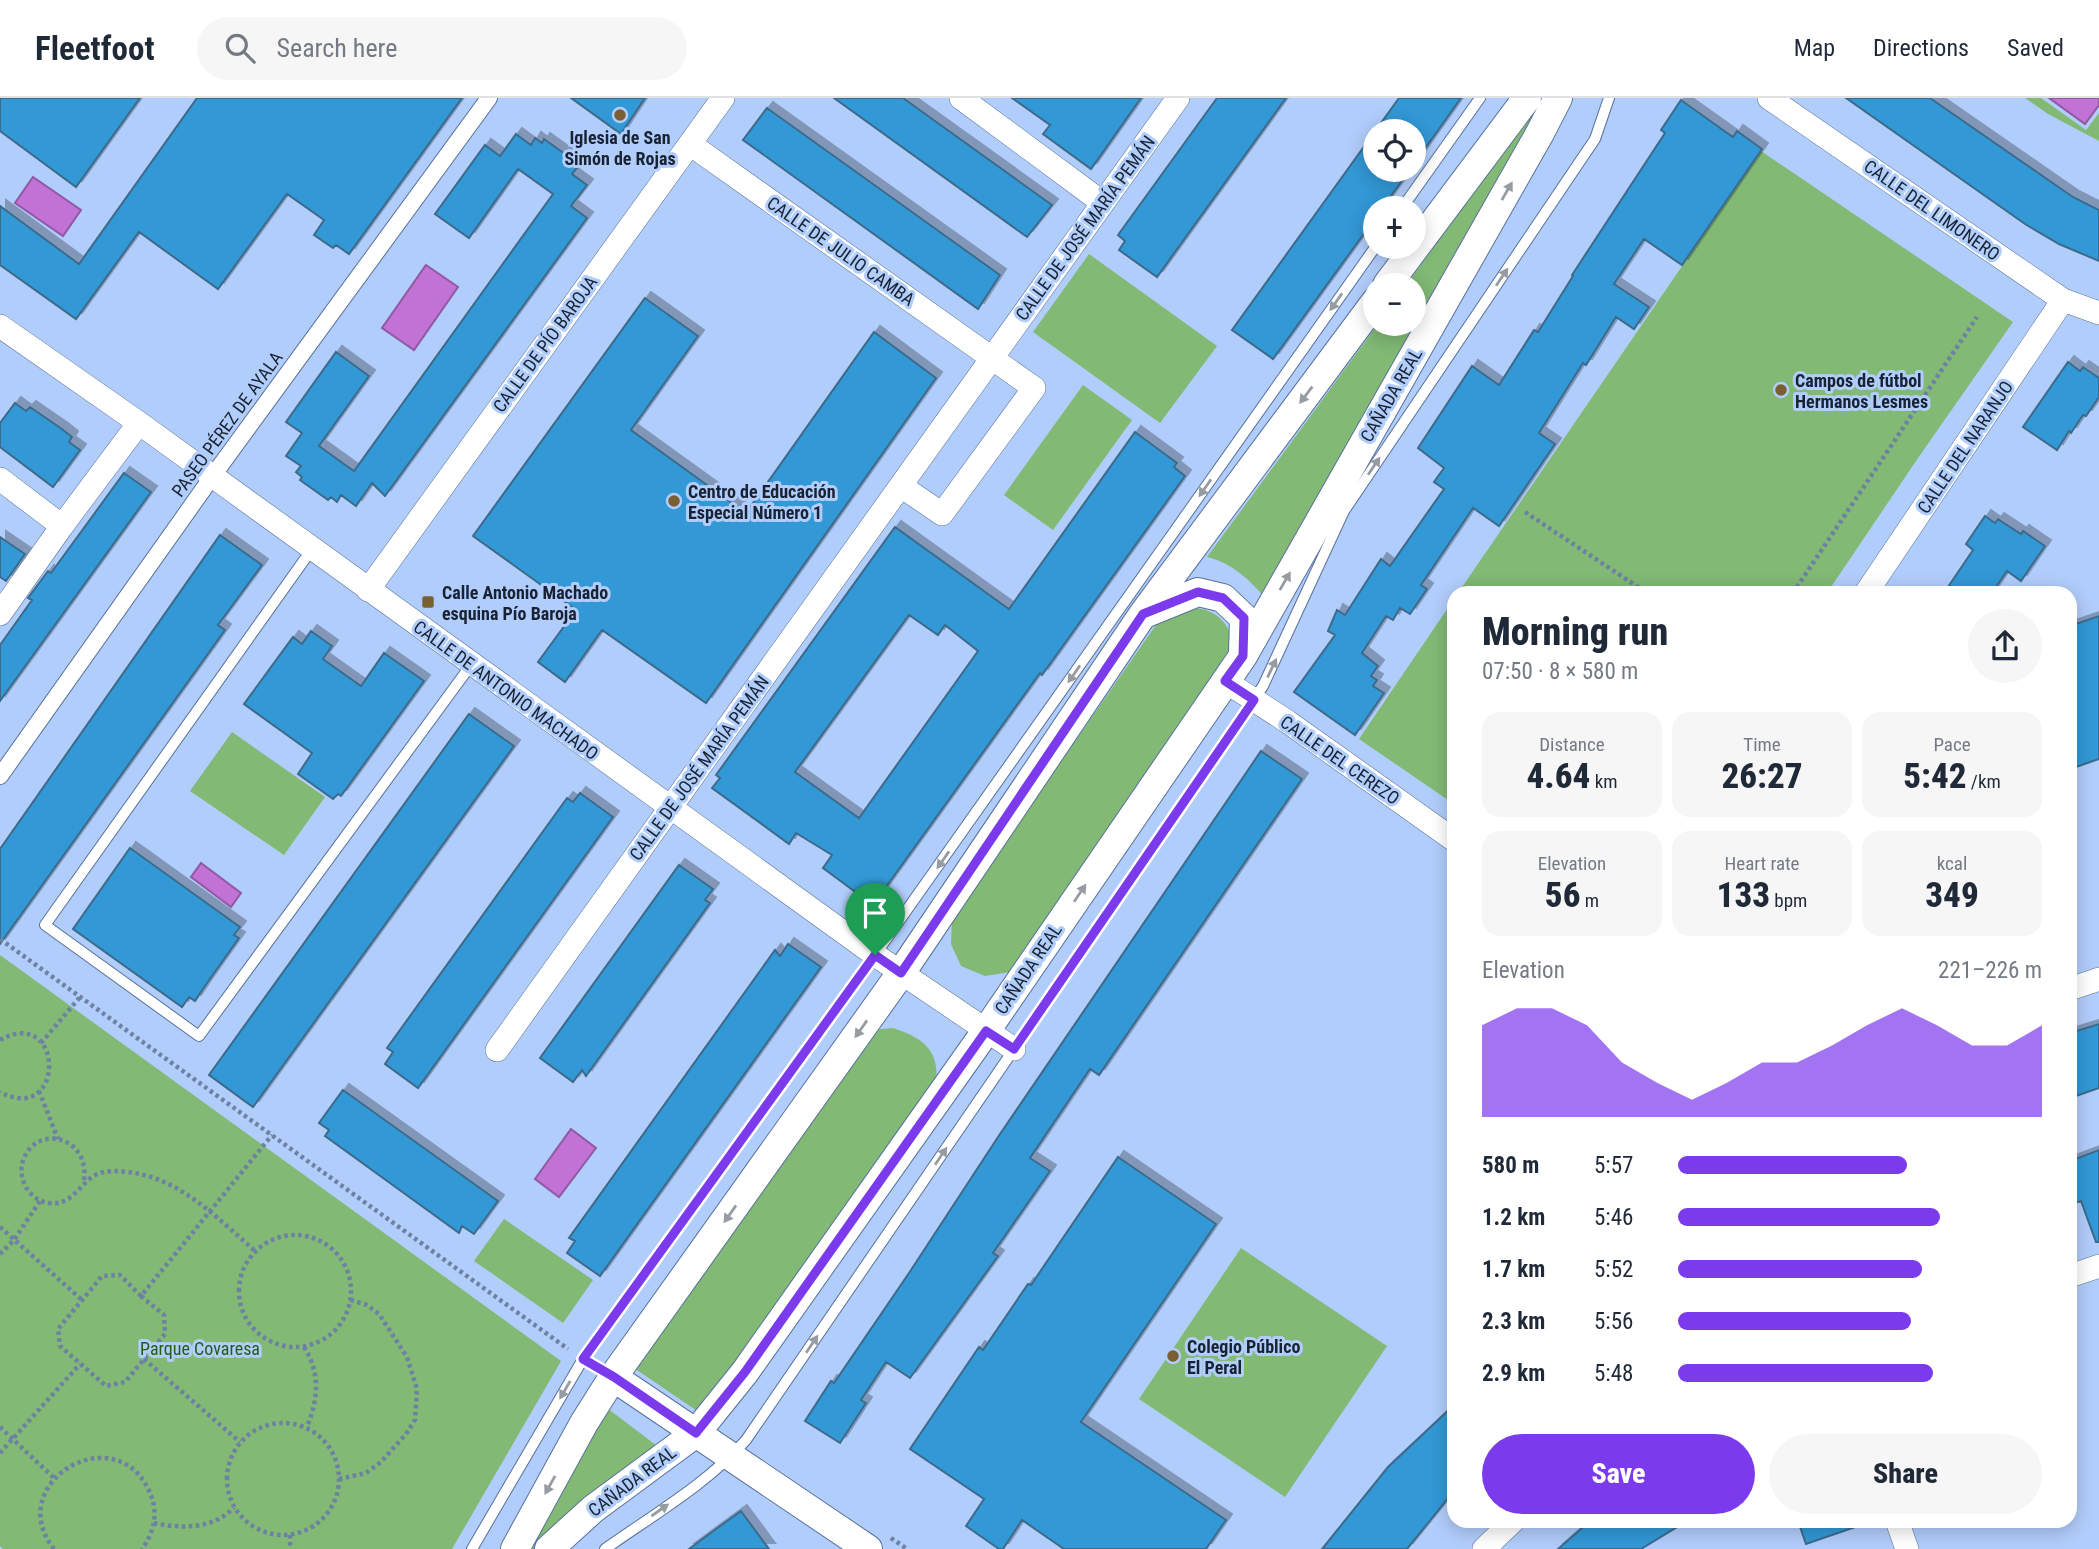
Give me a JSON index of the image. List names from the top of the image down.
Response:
{
  "streets": {
    "street": [
      "CALLE DEL LIMONERO",
      "CALLE DE JOSÉ MARÍA PEMÁN",
      "CALLE DE JULIO CAMBA",
      "CALLE DE PÍO BAROJA",
      "CAÑADA REAL",
      "PASEO PÉREZ DE AYALA",
      "CALLE DEL NARANJO",
      "CALLE DE ANTONIO MACHADO",
      "CALLE DEL CEREZO"
    ]
  },
  "crossings": [
    ["CALLE DEL LIMONERO", "CALLE DEL NARANJO"],
    ["CALLE DE JOSÉ MARÍA PEMÁN", "CALLE DE JULIO CAMBA"],
    ["CALLE DE JOSÉ MARÍA PEMÁN", "CALLE DE ANTONIO MACHADO"],
    ["CALLE DE JULIO CAMBA", "CALLE DE PÍO BAROJA"],
    ["CALLE DE PÍO BAROJA", "CALLE DE ANTONIO MACHADO"],
    ["CAÑADA REAL", "CALLE DE ANTONIO MACHADO"],
    ["CAÑADA REAL", "CALLE DEL CEREZO"],
    ["PASEO PÉREZ DE AYALA", "CALLE DE ANTONIO MACHADO"]
  ],
  "parks": ["Parque Covaresa"],
  "places": {
    "other": [
      "Iglesia de San Simón de Rojas",
      "Campos de fútbol Hermanos Lesmes",
      "Centro de Educación Especial Número 1",
      "Colegio Público El Peral"
    ],
    "transit": ["Calle Antonio Machado esquina Pío Baroja"]
  },
  "page": {
    "header": "Fleetfoot",
    "search": "Search here",
    "nav": ["Map", "Directions", "Saved"],
    "map_buttons": ["+", "−"],
    "heading": ["Morning run", "07:50 · 8 × 580 m"],
    "stats": [
      ["Distance", "4.64 km"],
      ["Time", "26:27"],
      ["Pace", "5:42 /km"],
      ["Elevation", "56 m"],
      ["Heart rate", "133 bpm"],
      ["kcal", "349"]
    ],
    "chart": ["Elevation", "221–226 m"],
    "list": [
      {
        "name": "580 m",
        "note": "5:57"
      },
      {
        "name": "1.2 km",
        "note": "5:46"
      },
      {
        "name": "1.7 km",
        "note": "5:52"
      },
      {
        "name": "2.3 km",
        "note": "5:56"
      },
      {
        "name": "2.9 km",
        "note": "5:48"
      }
    ],
    "buttons": ["Save", "Share"]
  }
}
